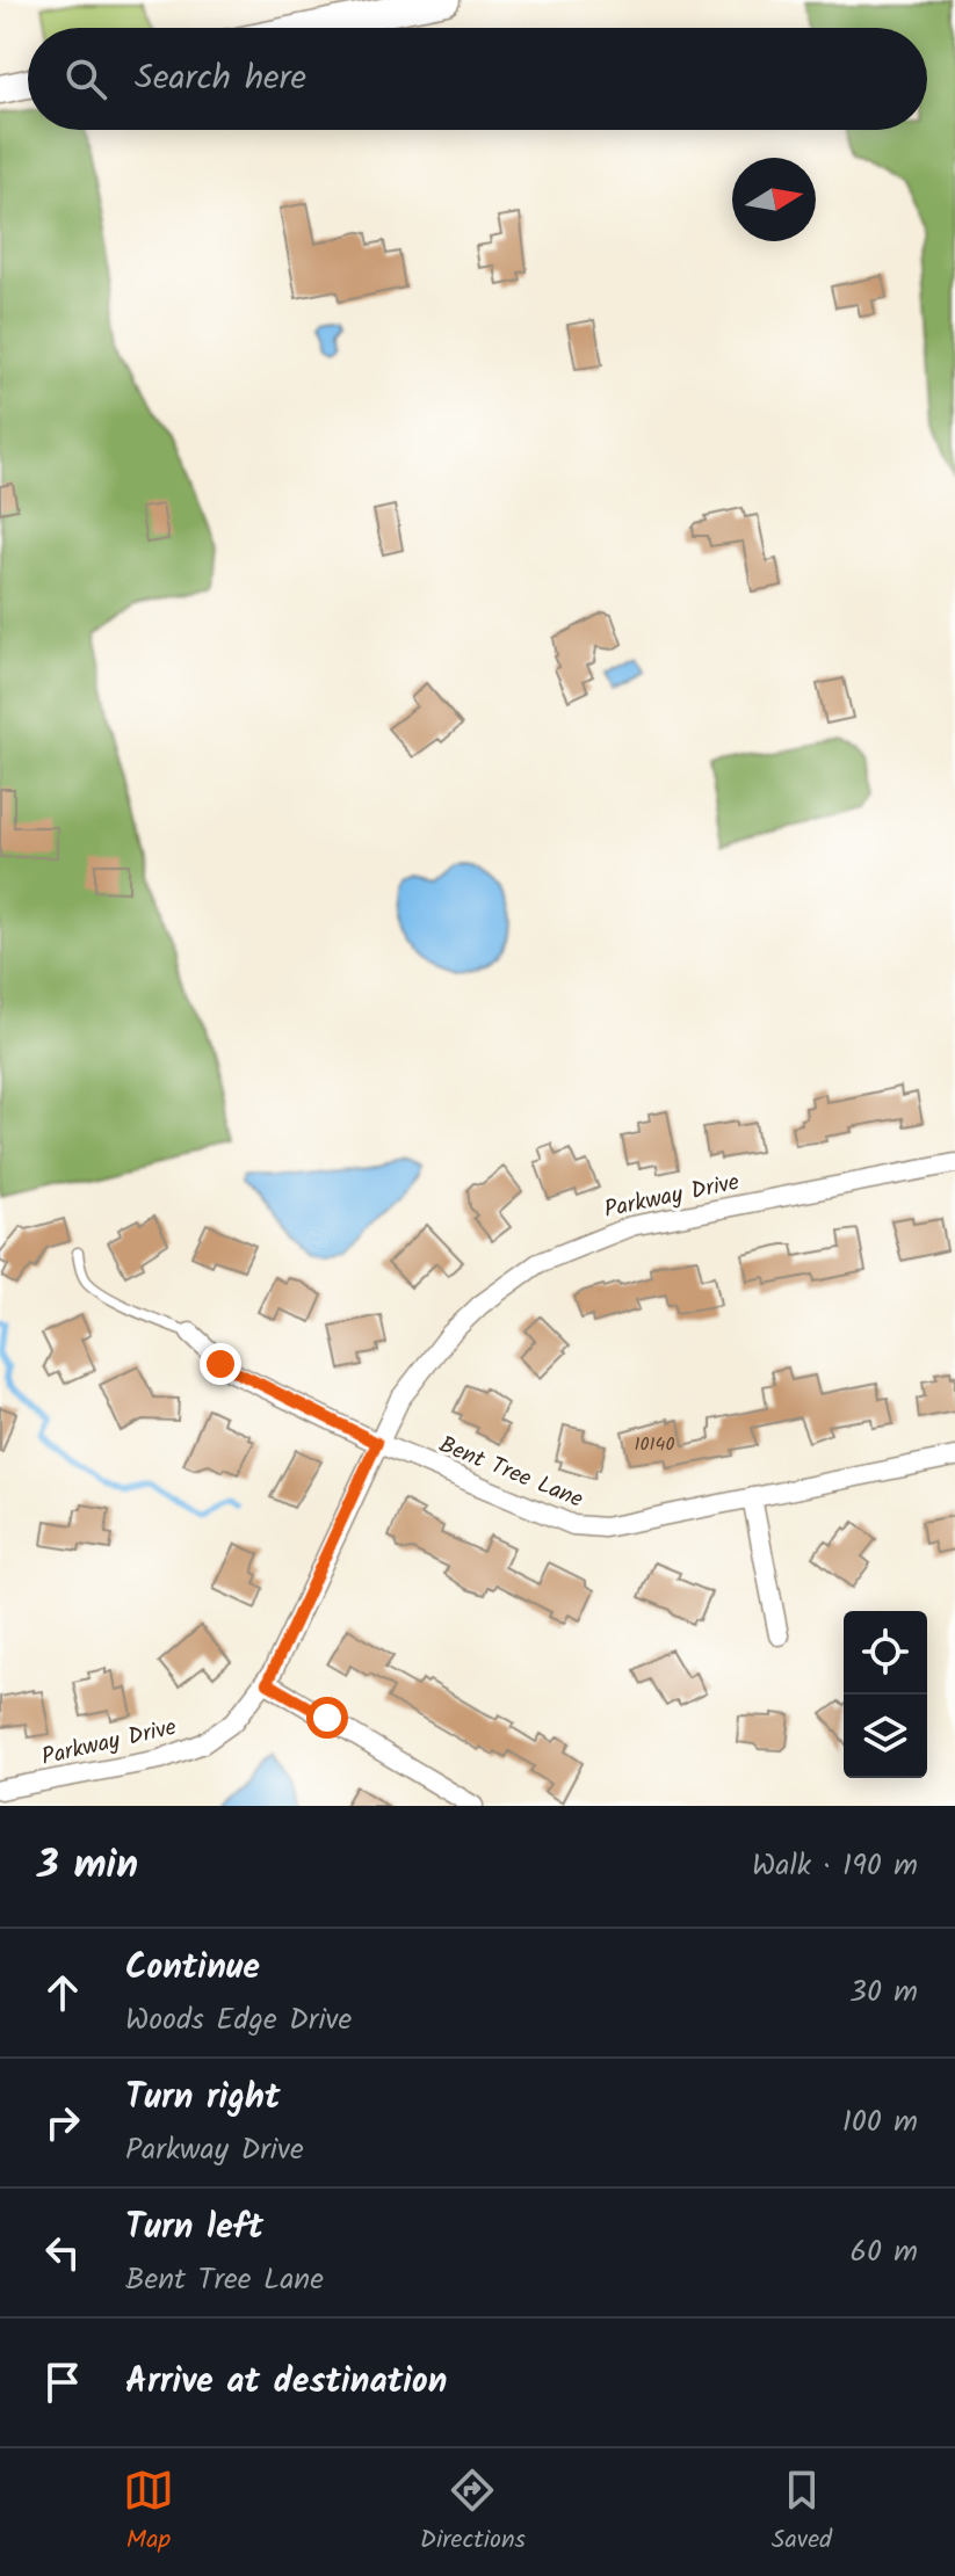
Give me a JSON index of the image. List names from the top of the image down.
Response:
{
  "streets": {
    "street": ["Parkway Drive", "Bent Tree Lane"]
  },
  "crossings": [
    ["Parkway Drive", "Bent Tree Lane"]
  ],
  "house_numbers": ["10140"],
  "north": "right",
  "page": {
    "search": "Search here",
    "heading": ["3 min", "Walk · 190 m"],
    "list": [
      ["Continue", "Woods Edge Drive", "30 m"],
      ["Turn right", "Parkway Drive", "100 m"],
      ["Turn left", "Bent Tree Lane", "60 m"],
      "Arrive at destination"
    ],
    "nav": ["Map", "Directions", "Saved"]
  }
}
